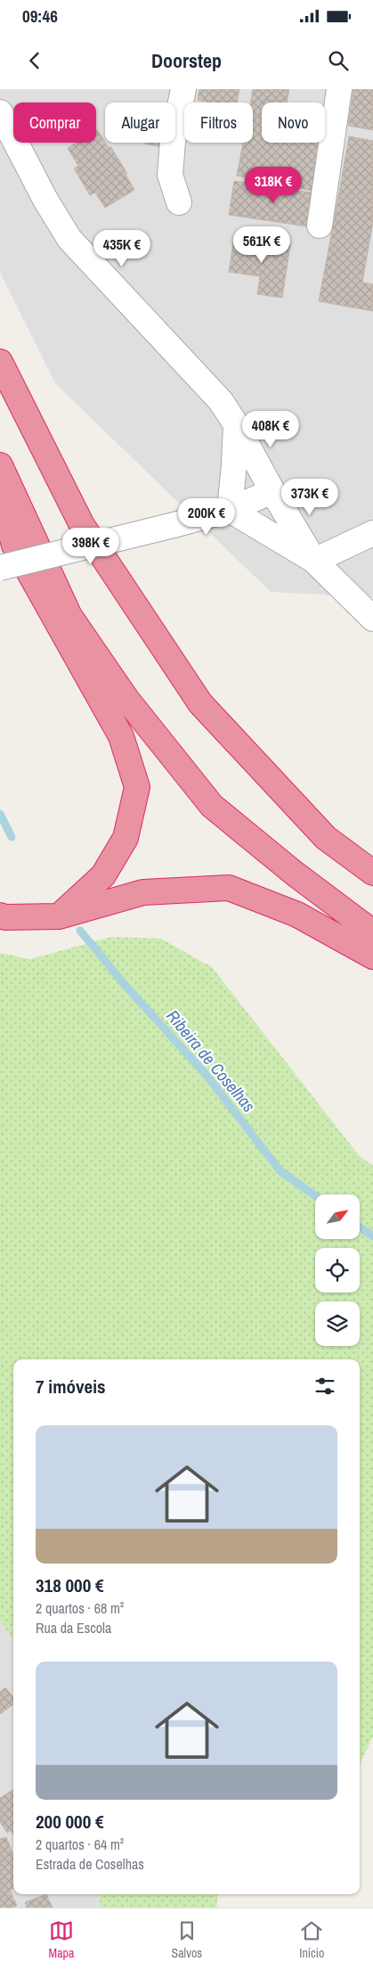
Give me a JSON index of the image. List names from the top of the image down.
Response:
{
  "water": ["Ribeira de Coselhas"],
  "north": "top right",
  "page": {
    "status": "09:46",
    "header": "Doorstep",
    "chip": [
      "Comprar",
      "Alugar",
      "Filtros",
      "Novo"
    ],
    "price": [
      "318K €",
      "561K €",
      "435K €",
      "408K €",
      "373K €",
      "200K €",
      "398K €"
    ],
    "heading": "7 imóveis",
    "list": [
      {
        "name": "318 000 €",
        "note": "2 quartos · 68 m² · Rua da Escola"
      },
      {
        "name": "200 000 €",
        "note": "2 quartos · 64 m² · Estrada de Coselhas"
      }
    ],
    "tabs": ["Mapa", "Salvos", "Início"]
  }
}
